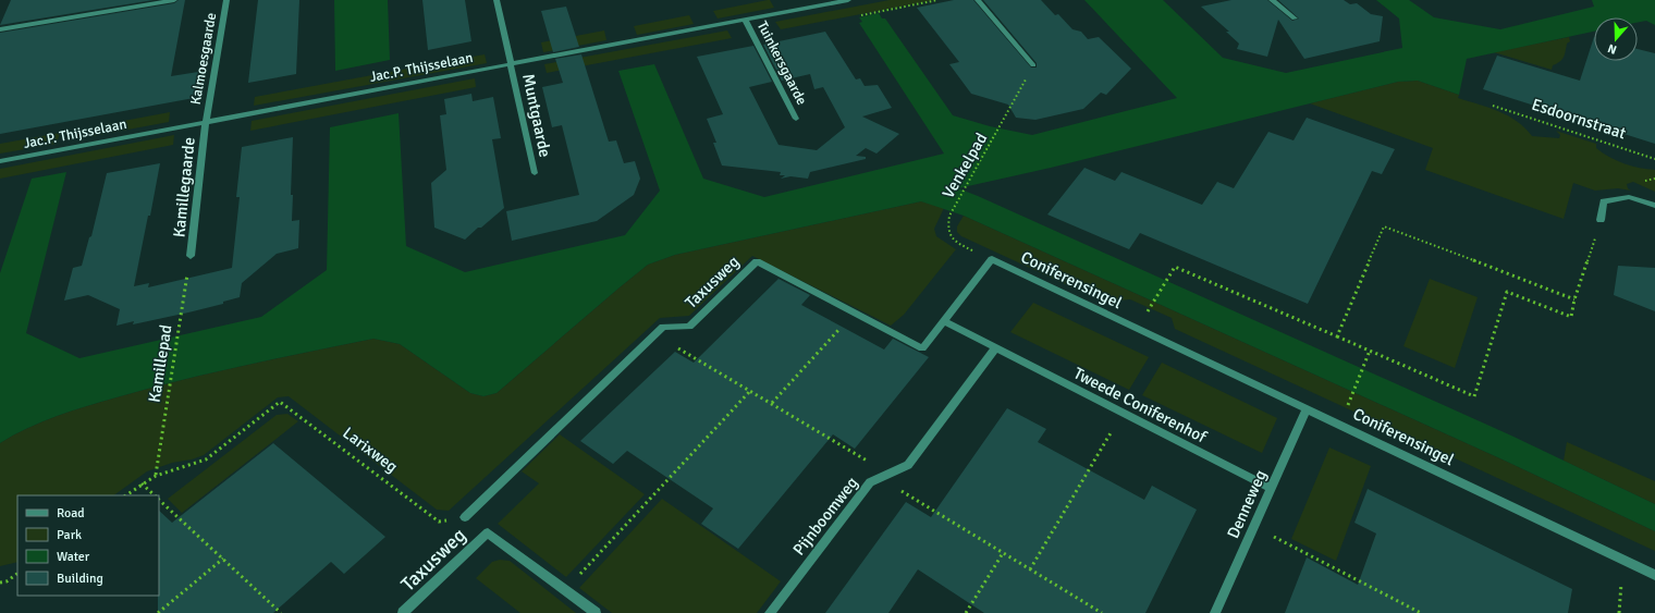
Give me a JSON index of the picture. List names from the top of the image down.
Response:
{
  "streets": {
    "street": [
      "Kalmoesgaarde",
      "Tuinkersgaarde",
      "Jac.P. Thijsselaan",
      "Muntgaarde",
      "Kamillegaarde",
      "Coniferensingel",
      "Taxusweg",
      "Tweede Coniferenhof",
      "Denneweg",
      "Pijnboomweg"
    ],
    "path": [
      "Esdoornstraat",
      "Venkelpad",
      "Kamillepad",
      "Larixweg"
    ]
  },
  "crossings": [
    ["Kalmoesgaarde", "Jac.P. Thijsselaan"],
    ["Kalmoesgaarde", "Kamillegaarde"],
    ["Tuinkersgaarde", "Jac.P. Thijsselaan"],
    ["Jac.P. Thijsselaan", "Muntgaarde"],
    ["Jac.P. Thijsselaan", "Kamillegaarde"],
    ["Venkelpad", "Coniferensingel"],
    ["Kamillegaarde", "Kamillepad"],
    ["Coniferensingel", "Denneweg"],
    ["Taxusweg", "Tweede Coniferenhof"],
    ["Taxusweg", "Larixweg"],
    ["Kamillepad", "Larixweg"],
    ["Tweede Coniferenhof", "Denneweg"],
    ["Tweede Coniferenhof", "Pijnboomweg"]
  ],
  "legend": [
    "Road",
    "Park",
    "Water",
    "Building"
  ],
  "north": "bottom"
}
